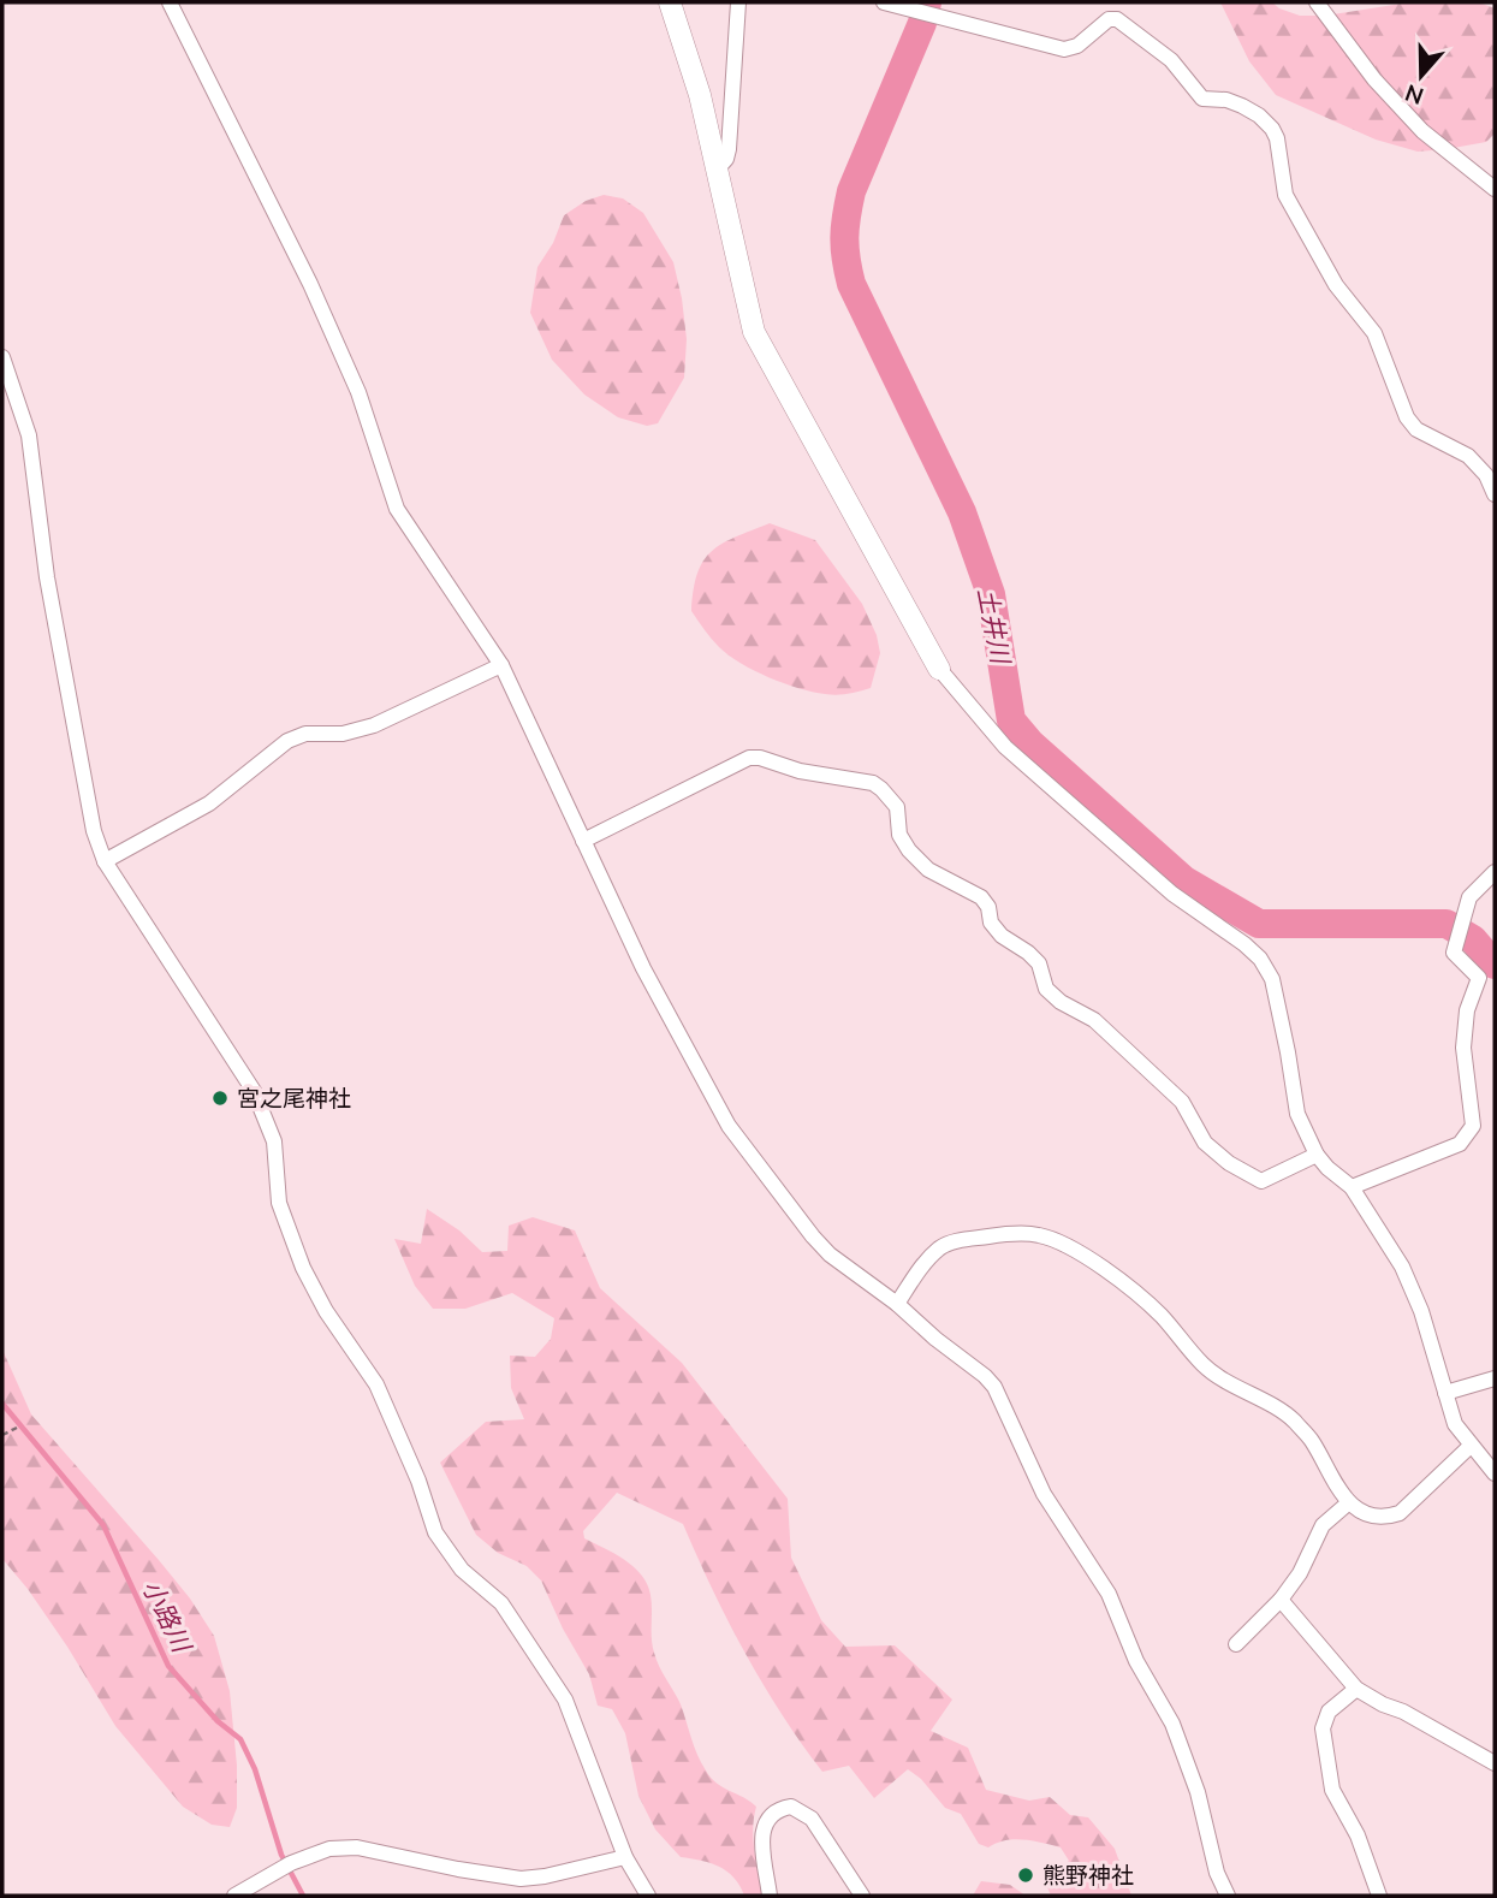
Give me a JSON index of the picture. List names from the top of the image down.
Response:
{
  "water": ["土井川", "小路川"],
  "places": ["宮之尾神社", "熊野神社"],
  "north": "bottom"
}
